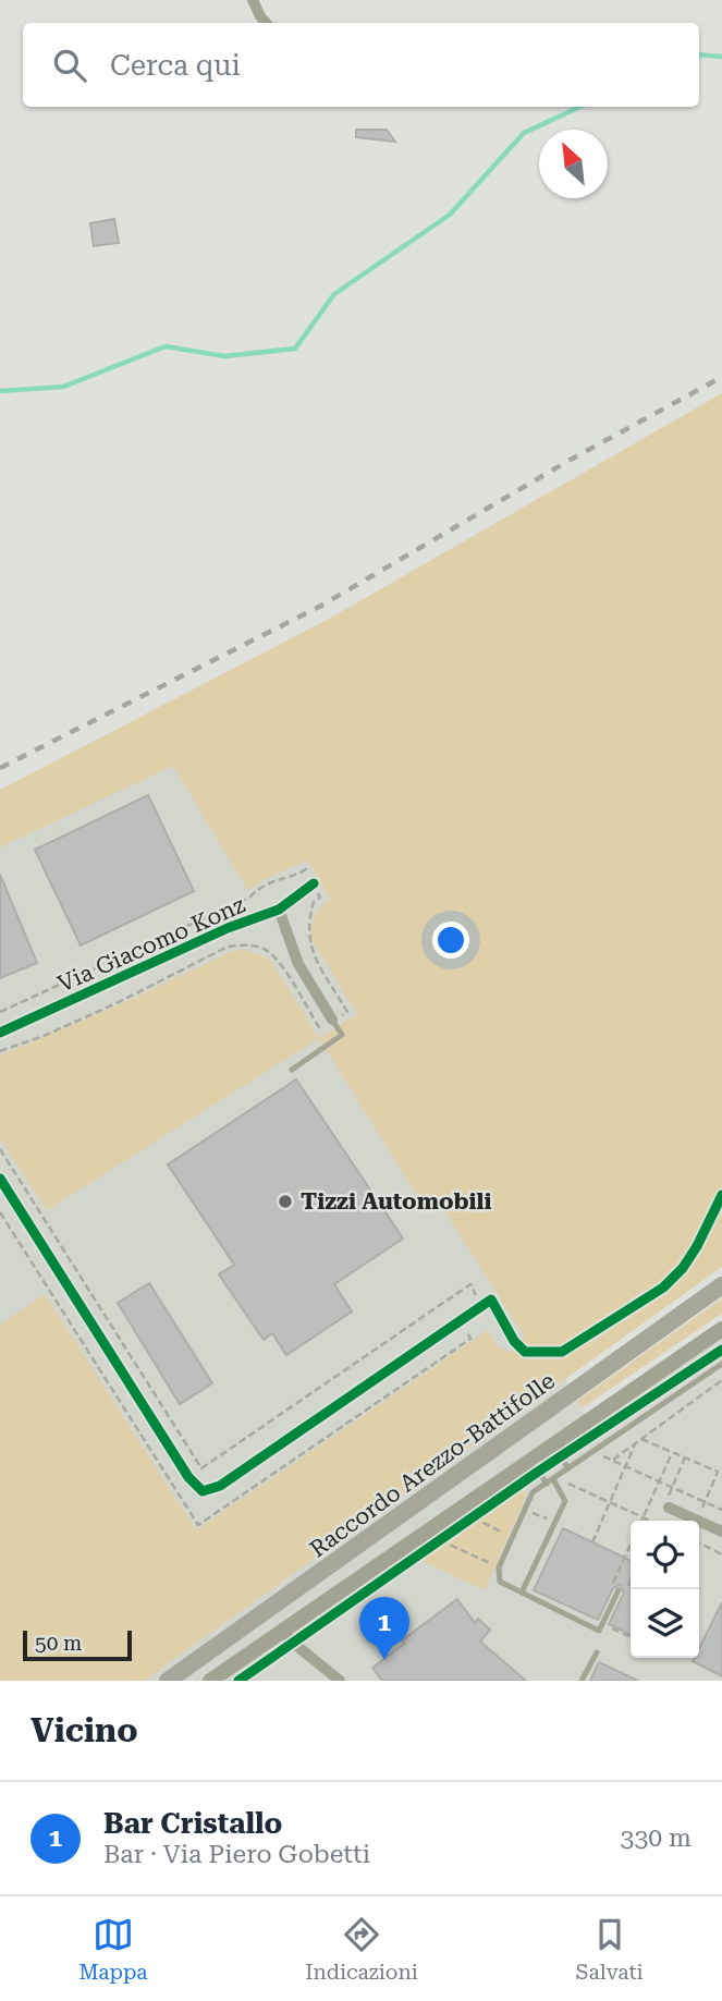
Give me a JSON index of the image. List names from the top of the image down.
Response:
{
  "streets": {
    "main road": ["Raccordo Arezzo-Battifolle"],
    "street": ["Via Giacomo Konz"]
  },
  "places": ["Tizzi Automobili"],
  "scale_bar": "50 m",
  "north": "top left",
  "page": {
    "search": "Cerca qui",
    "pins": "1",
    "scale": "50 m",
    "heading": "Vicino",
    "list": [
      {
        "mark": "1",
        "name": "Bar Cristallo",
        "note": "Bar · Via Piero Gobetti",
        "value": "330 m"
      }
    ],
    "nav": ["Mappa", "Indicazioni", "Salvati"]
  }
}
